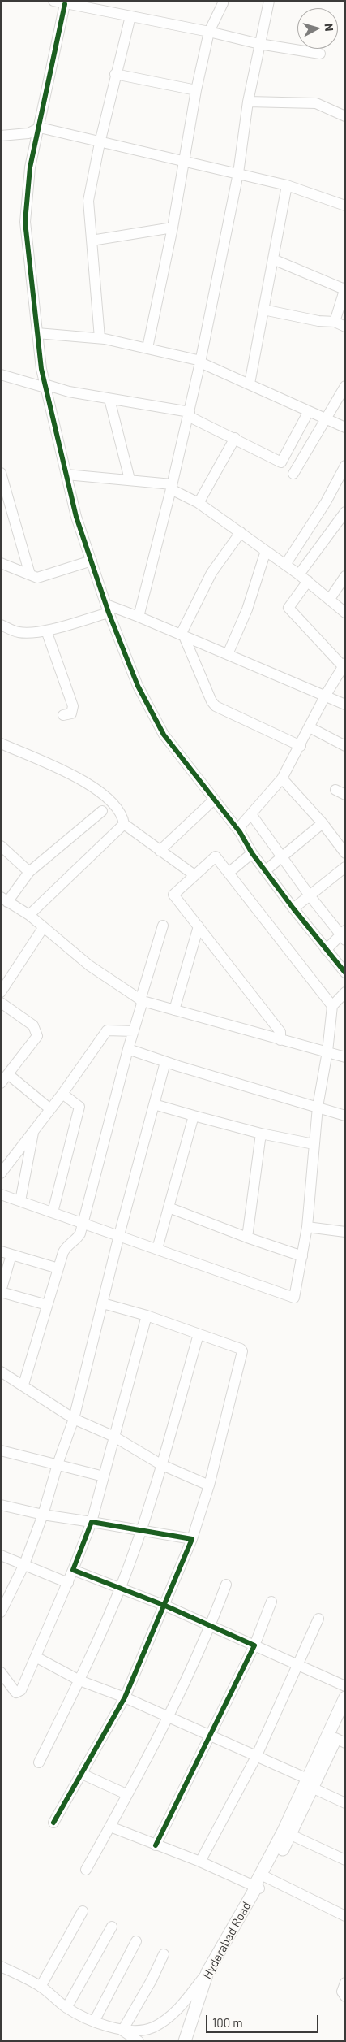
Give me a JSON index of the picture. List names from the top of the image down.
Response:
{
  "streets": {
    "main road": ["Hyderabad Road"]
  },
  "scale_bar": "100 m",
  "north": "right"
}
